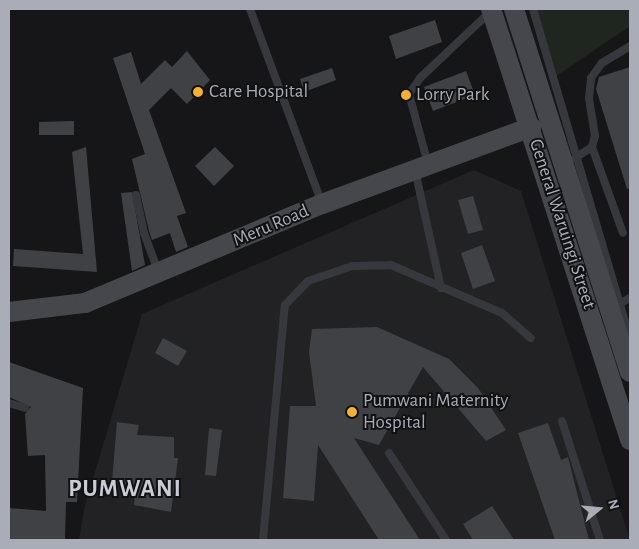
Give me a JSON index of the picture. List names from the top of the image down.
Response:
{
  "streets": {
    "main road": ["General Waruingi Street", "Meru Road"]
  },
  "crossings": [
    ["General Waruingi Street", "Meru Road"]
  ],
  "districts": ["PUMWANI"],
  "places": ["Care Hospital", "Lorry Park", "Pumwani Maternity Hospital"],
  "north": "right"
}
